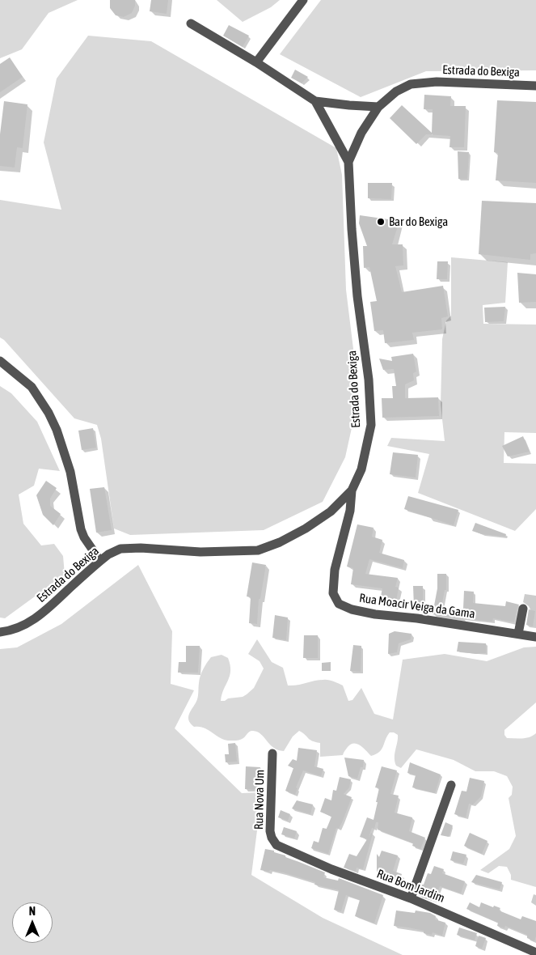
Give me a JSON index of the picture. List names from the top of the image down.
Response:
{
  "streets": {
    "street": [
      "Estrada do Bexiga",
      "Rua Moacir Veiga da Gama",
      "Rua Nova Um",
      "Rua Bom Jardim"
    ]
  },
  "crossings": [
    ["Estrada do Bexiga", "Rua Moacir Veiga da Gama"],
    ["Rua Nova Um", "Rua Bom Jardim"]
  ],
  "places": ["Bar do Bexiga"],
  "north": "top"
}
